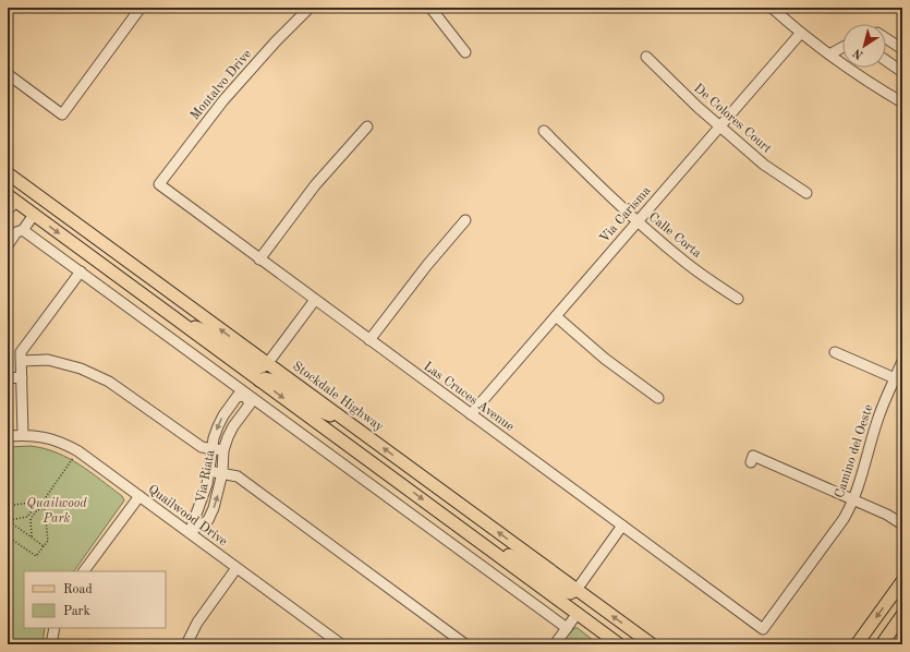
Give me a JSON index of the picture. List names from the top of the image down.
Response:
{
  "streets": {
    "main road": ["Stockdale Highway"],
    "street": [
      "Montalvo Drive",
      "De Colores Court",
      "Via Carisma",
      "Calle Corta",
      "Las Cruces Avenue",
      "Camino del Oeste",
      "Via Riata",
      "Quailwood Drive"
    ]
  },
  "crossings": [
    ["Montalvo Drive", "Las Cruces Avenue"],
    ["De Colores Court", "Via Carisma"],
    ["Via Carisma", "Calle Corta"],
    ["Via Carisma", "Las Cruces Avenue"],
    ["Las Cruces Avenue", "Camino del Oeste"],
    ["Via Riata", "Quailwood Drive"]
  ],
  "parks": ["Quailwood Park"],
  "legend": ["Road", "Park"],
  "north": "bottom left"
}
